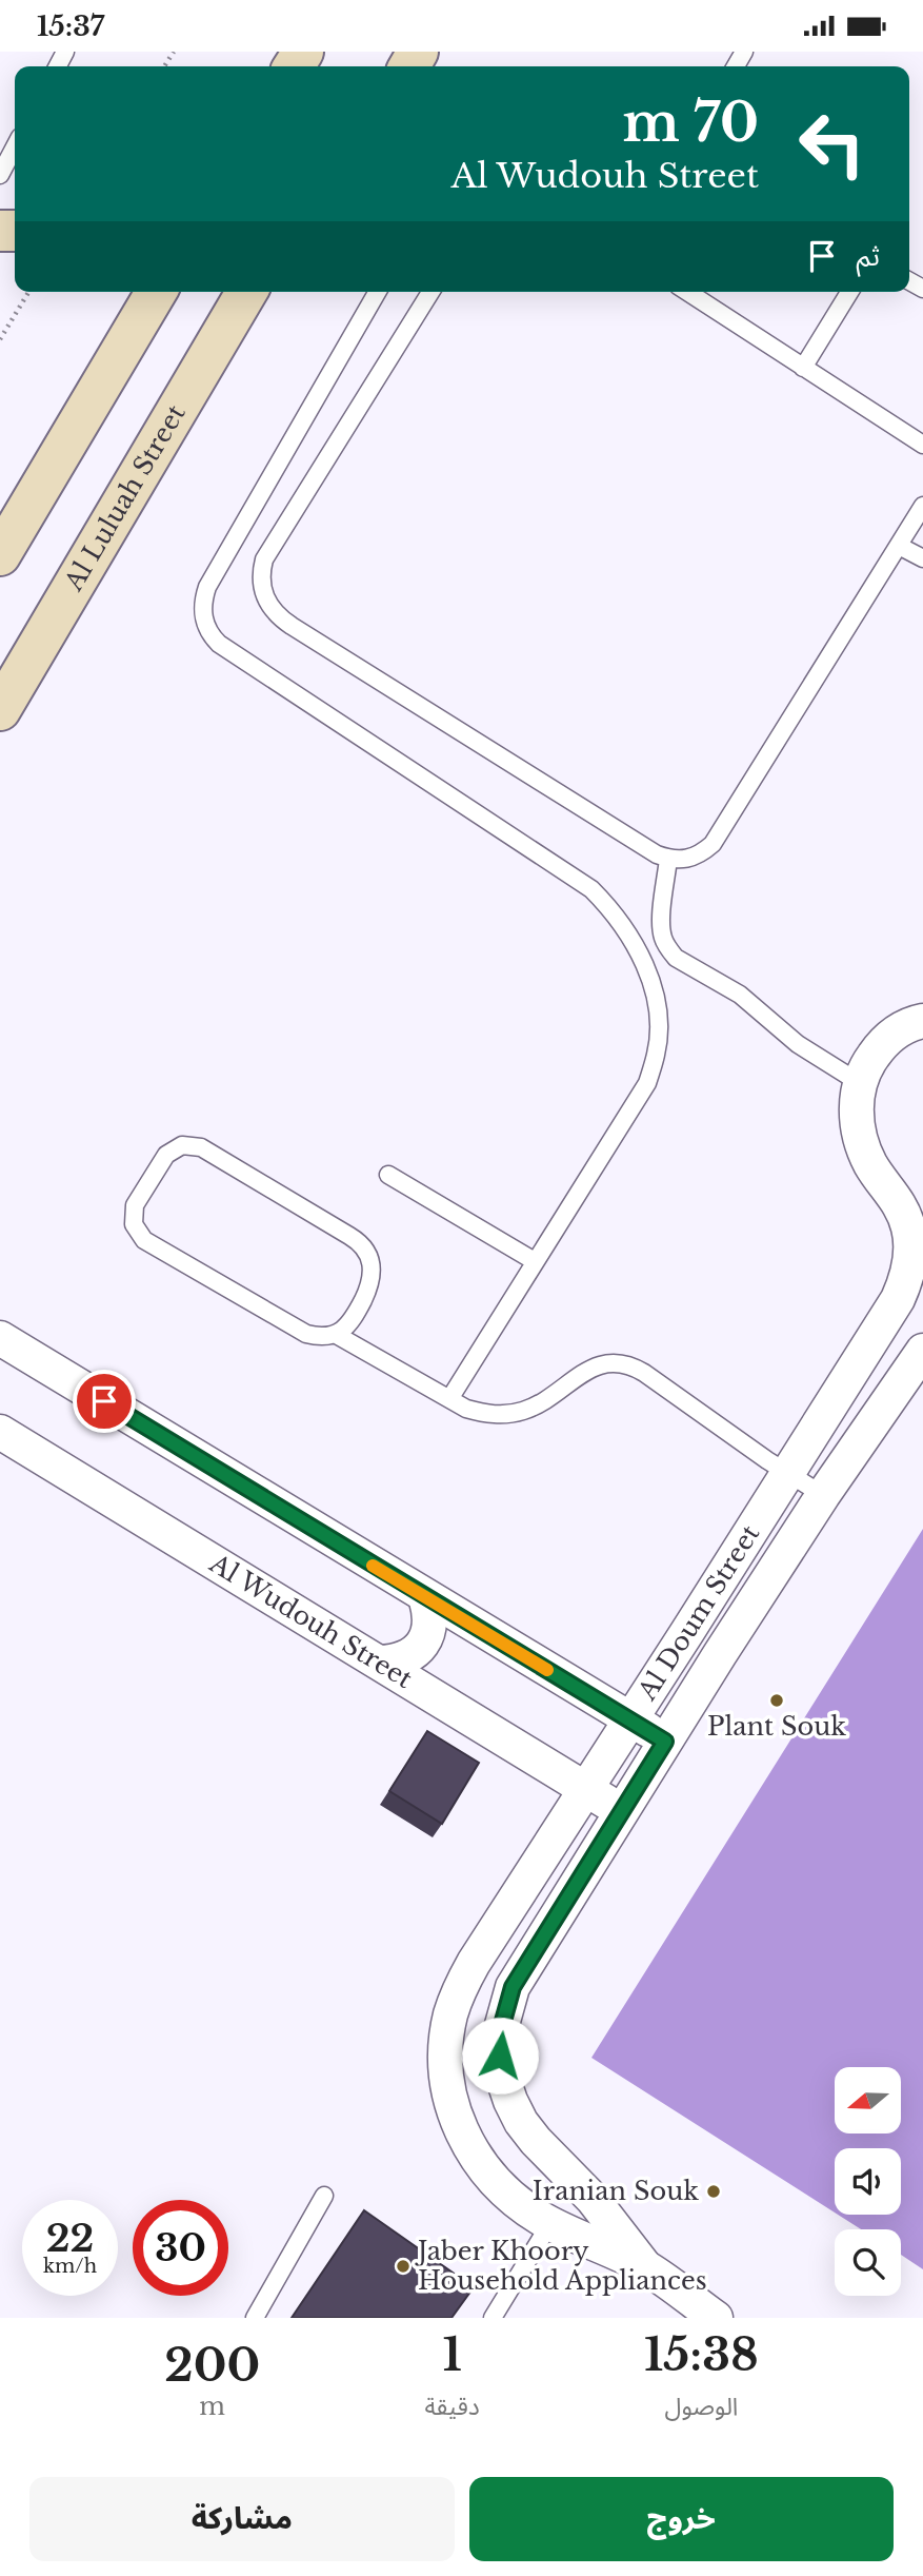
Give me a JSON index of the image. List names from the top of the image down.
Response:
{
  "streets": {
    "street": ["Al Luluah Street", "Al Doum Street", "Al Wudouh Street"]
  },
  "crossings": [
    ["Al Doum Street", "Al Wudouh Street"]
  ],
  "places": ["Plant Souk", "Iranian Souk", "Jaber Khoory Household Appliances"],
  "north": "left",
  "page": {
    "status": "15:37",
    "turn": ["70 m", "Al Wudouh Street"],
    "then": "ثم",
    "speed": "22 km/h",
    "limit": "30",
    "eta": [
      "15:38",
      "الوصول",
      "1",
      "دقيقة",
      "200",
      "m"
    ],
    "buttons": ["خروج", "مشاركة"]
  }
}
